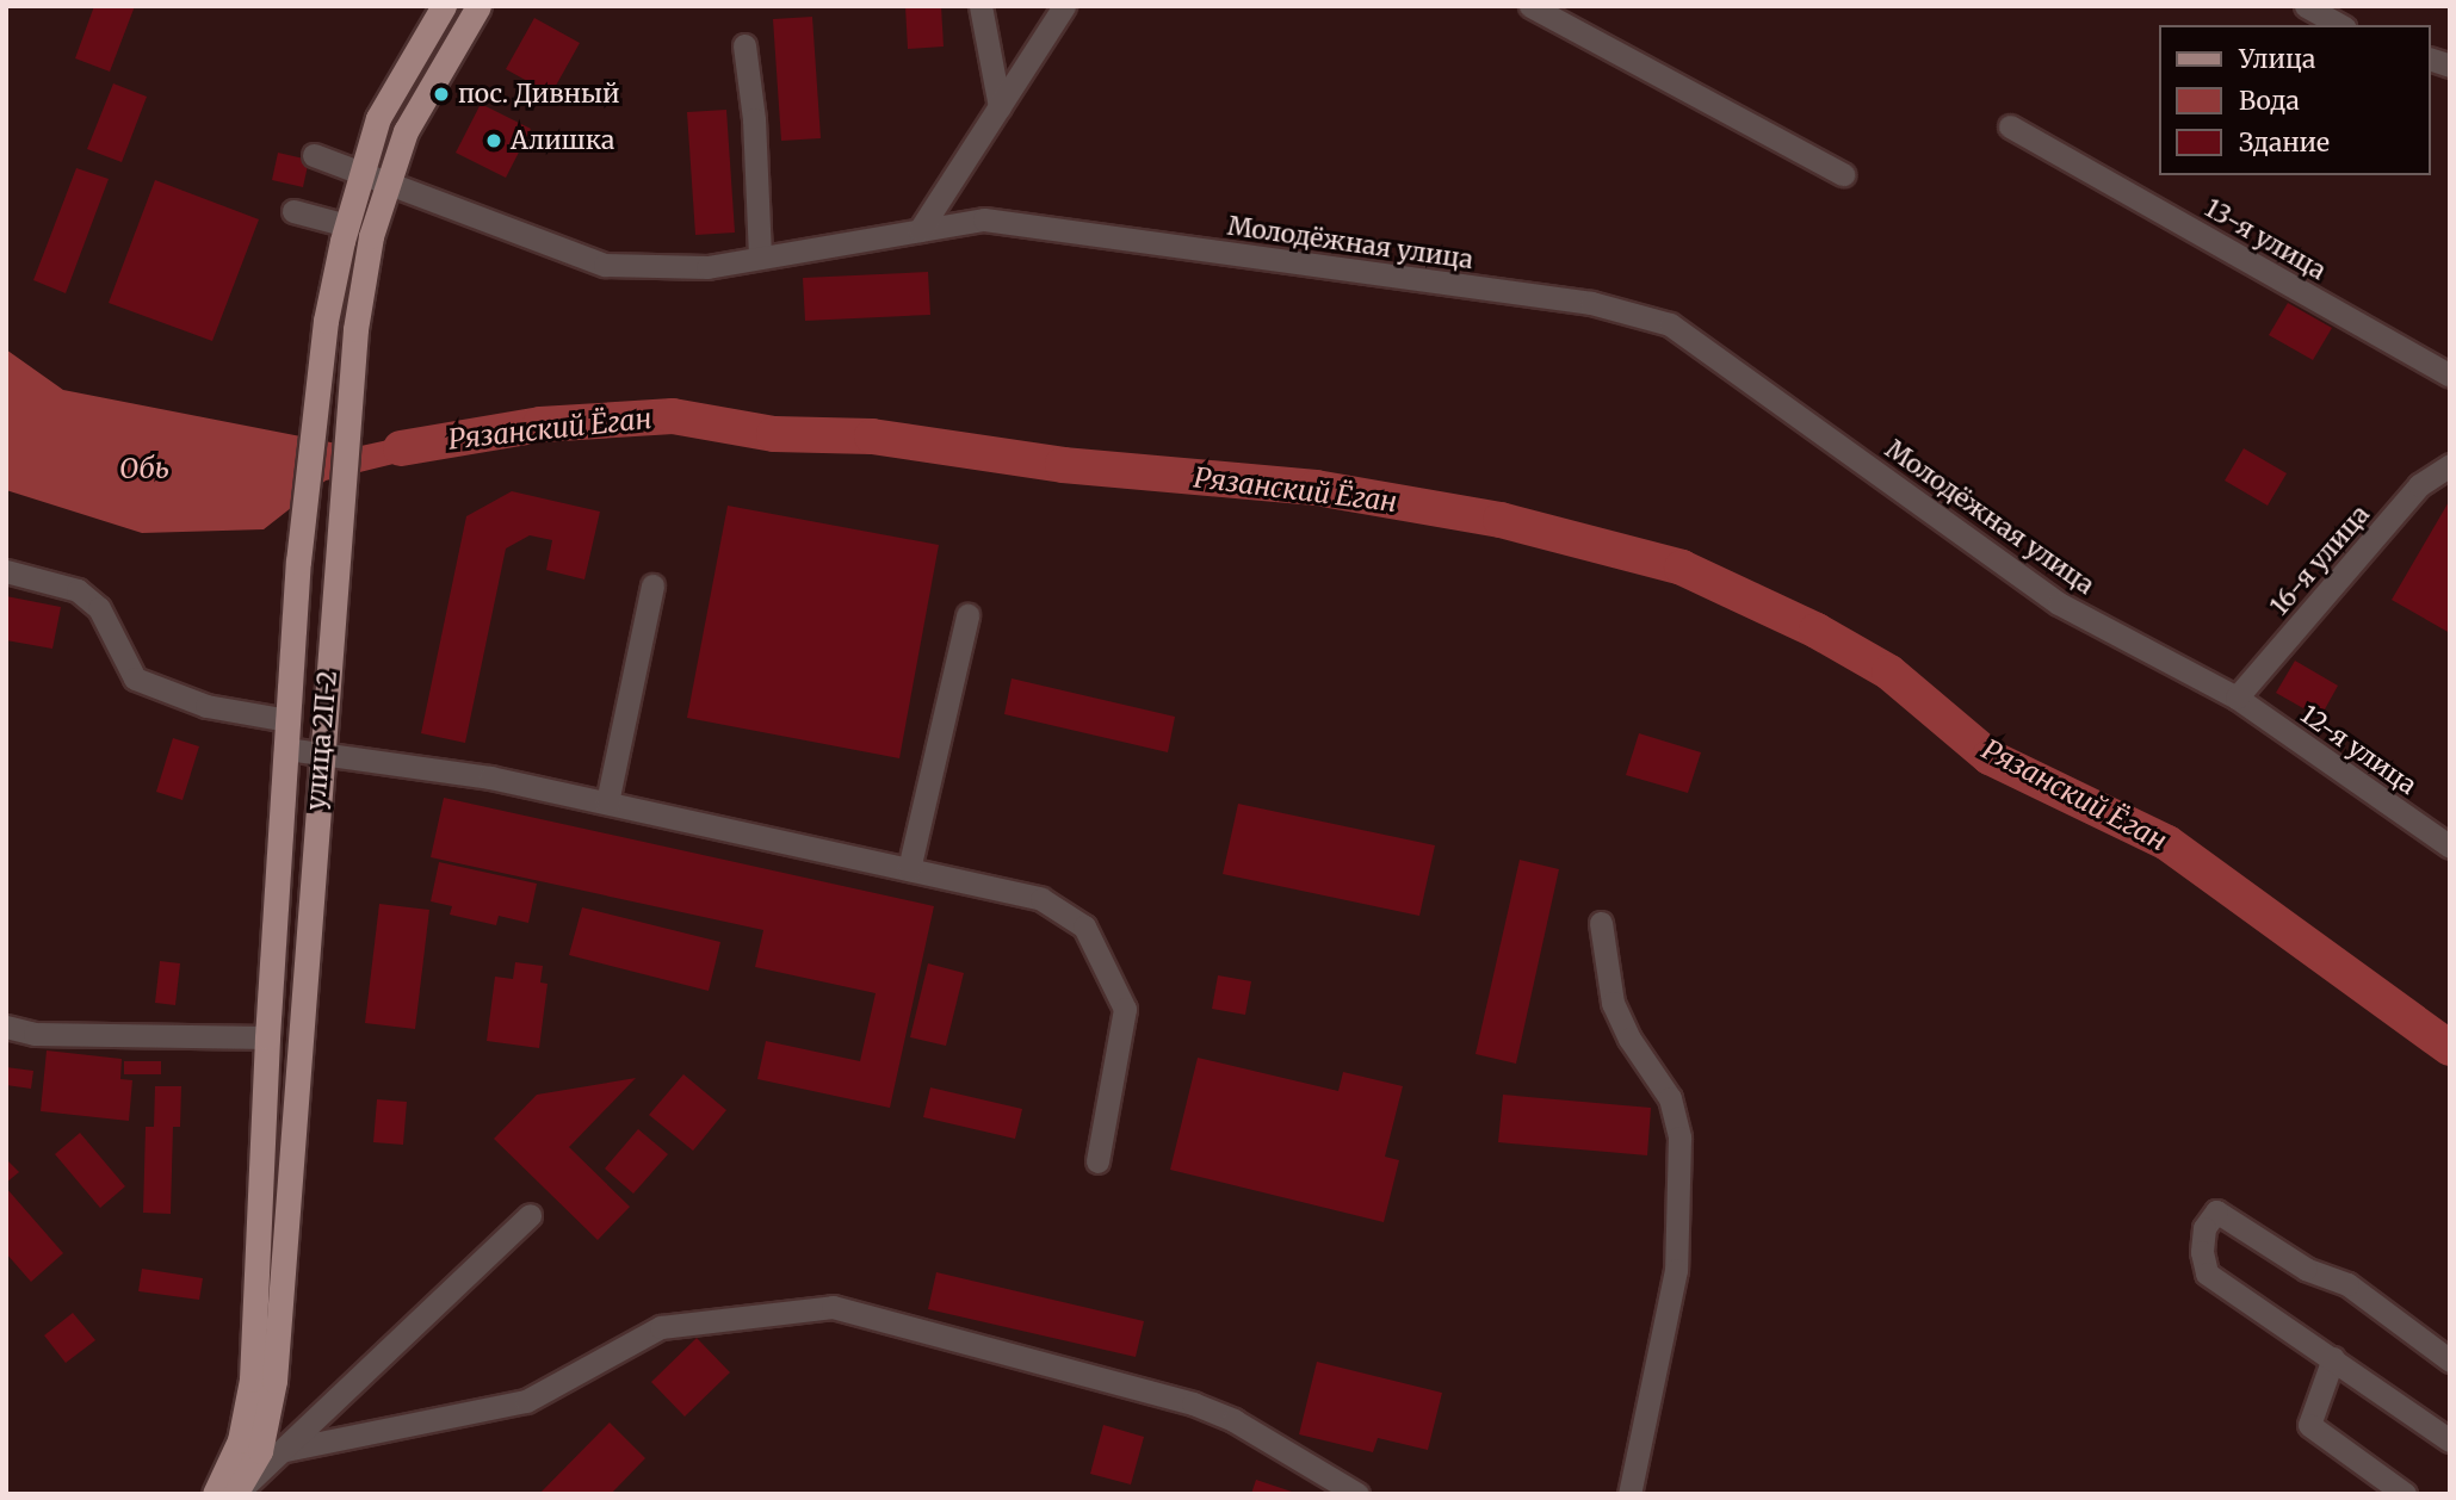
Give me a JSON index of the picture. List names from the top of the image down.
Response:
{
  "streets": {
    "main road": ["улица 2П-2"],
    "street": [
      "13-я улица",
      "Молодёжная улица",
      "16-я улица",
      "12-я улица"
    ]
  },
  "crossings": [
    ["Молодёжная улица", "16-я улица"],
    ["Молодёжная улица", "улица 2П-2"],
    ["Молодёжная улица", "12-я улица"],
    ["16-я улица", "12-я улица"]
  ],
  "water": ["Рязанский Ёган", "Обь"],
  "places": ["пос. Дивный", "Алишка"],
  "legend": ["Улица", "Вода", "Здание"]
}
